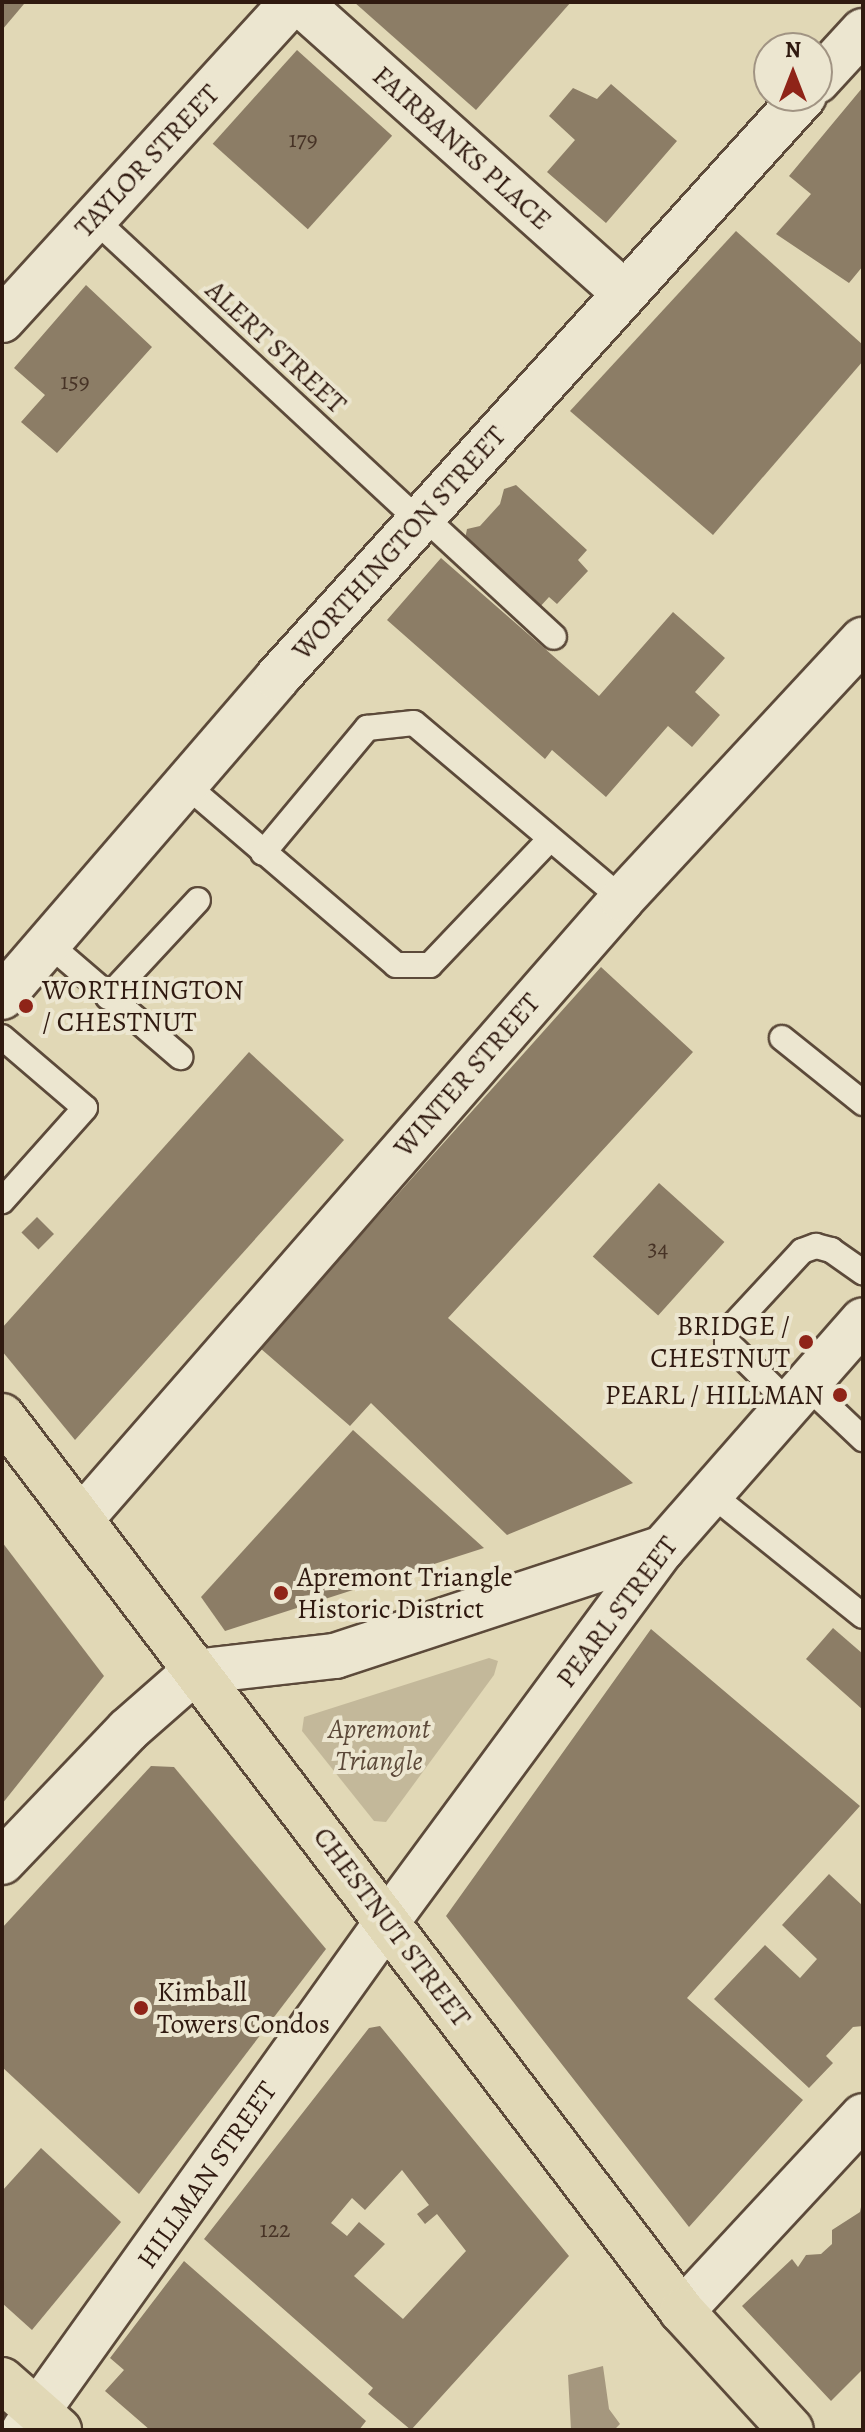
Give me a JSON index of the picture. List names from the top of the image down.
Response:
{
  "streets": {
    "main road": ["CHESTNUT STREET"],
    "street": [
      "FAIRBANKS PLACE",
      "TAYLOR STREET",
      "WORTHINGTON STREET",
      "WINTER STREET",
      "PEARL STREET",
      "HILLMAN STREET"
    ],
    "lane": ["ALERT STREET"]
  },
  "crossings": [
    ["FAIRBANKS PLACE", "WORTHINGTON STREET"],
    ["TAYLOR STREET", "ALERT STREET"],
    ["ALERT STREET", "WORTHINGTON STREET"],
    ["WINTER STREET", "CHESTNUT STREET"],
    ["PEARL STREET", "CHESTNUT STREET"],
    ["PEARL STREET", "HILLMAN STREET"],
    ["CHESTNUT STREET", "HILLMAN STREET"]
  ],
  "parks": ["Apremont Triangle"],
  "places": [
    "WORTHINGTON / CHESTNUT",
    "BRIDGE / CHESTNUT",
    "PEARL / HILLMAN",
    "Apremont Triangle Historic District",
    "Kimball Towers Condos"
  ],
  "house_numbers": [
    "179",
    "159",
    "34",
    "122"
  ],
  "north": "top"
}
